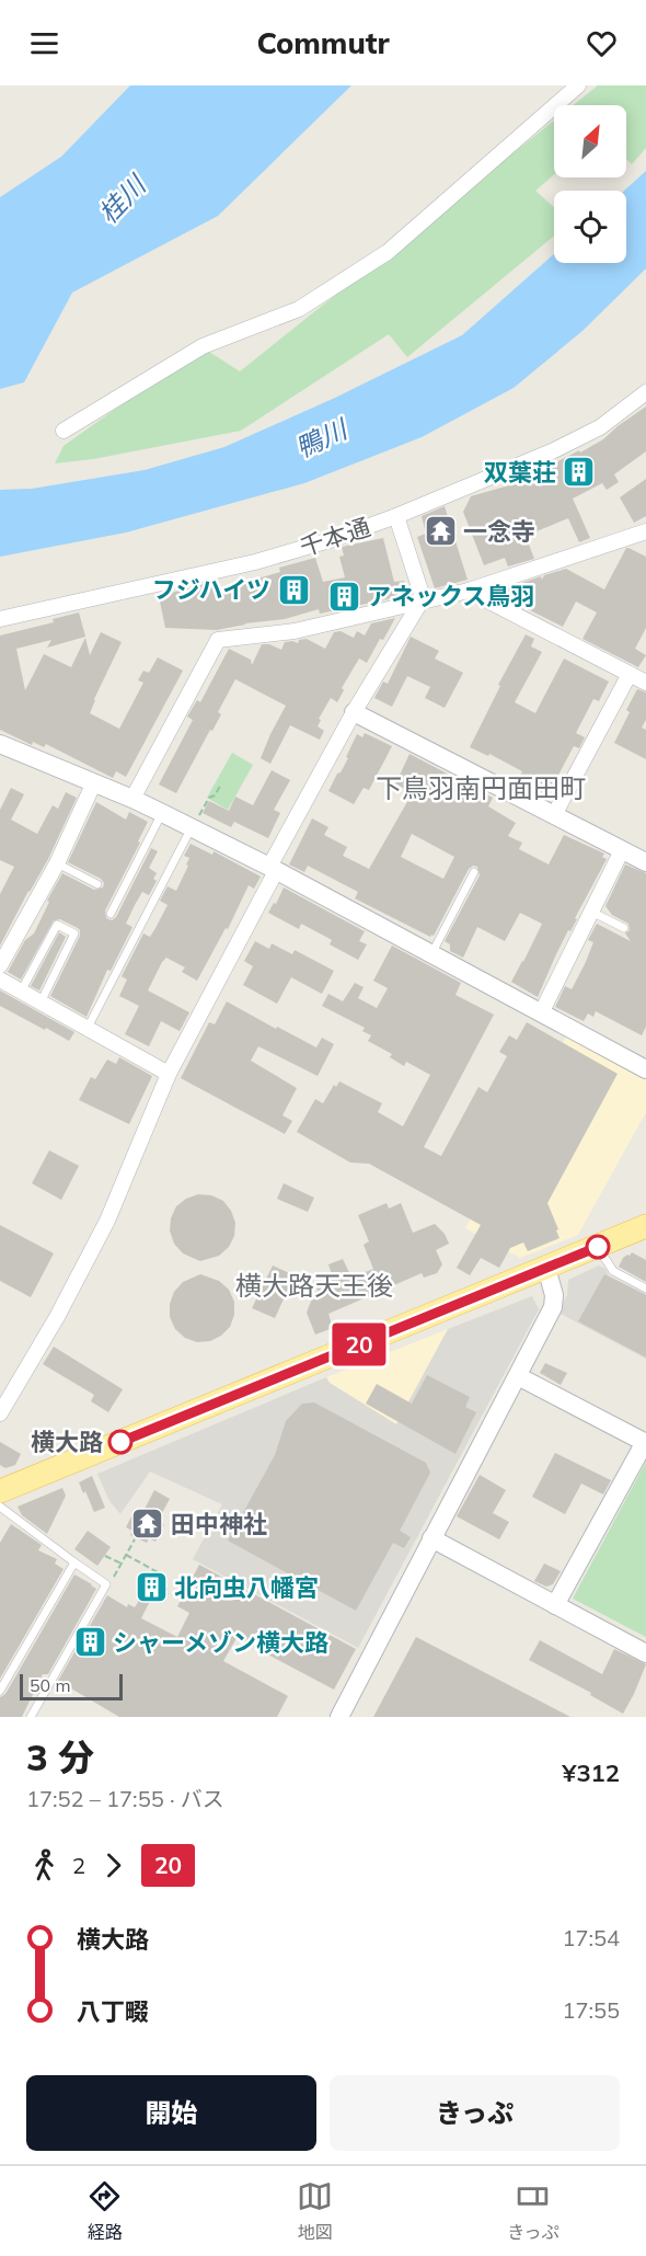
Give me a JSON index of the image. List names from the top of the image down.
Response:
{
  "streets": {
    "street": ["千本通"]
  },
  "districts": ["下鳥羽南円面田町", "横大路天王後"],
  "water": ["桂川", "鴨川"],
  "places": {
    "building": [
      "双葉荘",
      "フジハイツ",
      "アネックス鳥羽",
      "北向虫八幡宮",
      "シャーメゾン横大路"
    ],
    "temple": ["一念寺", "田中神社"],
    "other": ["横大路"]
  },
  "lines": ["bus line 20"],
  "scale_bar": "50 m",
  "north": "top right",
  "page": {
    "header": "Commutr",
    "on_map": "20",
    "scale": "50 m",
    "heading": ["3 分", "17:52 – 17:55 · バス", "¥312"],
    "legs": ["2", "20"],
    "list": [
      {
        "name": "横大路",
        "value": "17:54"
      },
      {
        "name": "八丁畷",
        "value": "17:55"
      }
    ],
    "buttons": ["開始", "きっぷ"],
    "tabs": ["経路", "地図", "きっぷ"]
  }
}
